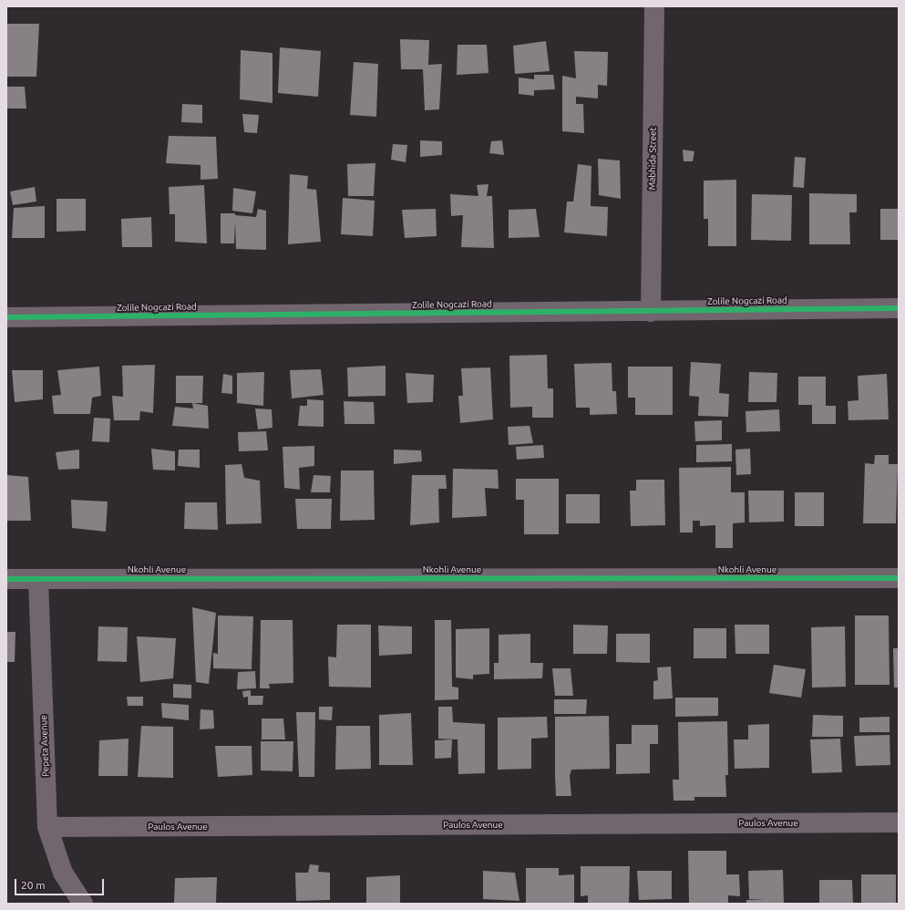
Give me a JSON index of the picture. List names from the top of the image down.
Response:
{
  "streets": {
    "street": [
      "Mabhida Street",
      "Zolile Nogcazi Road",
      "Nkohli Avenue",
      "Pepeta Avenue",
      "Paulos Avenue"
    ]
  },
  "crossings": [
    ["Mabhida Street", "Zolile Nogcazi Road"],
    ["Nkohli Avenue", "Pepeta Avenue"],
    ["Pepeta Avenue", "Paulos Avenue"]
  ],
  "scale_bar": "20 m"
}
